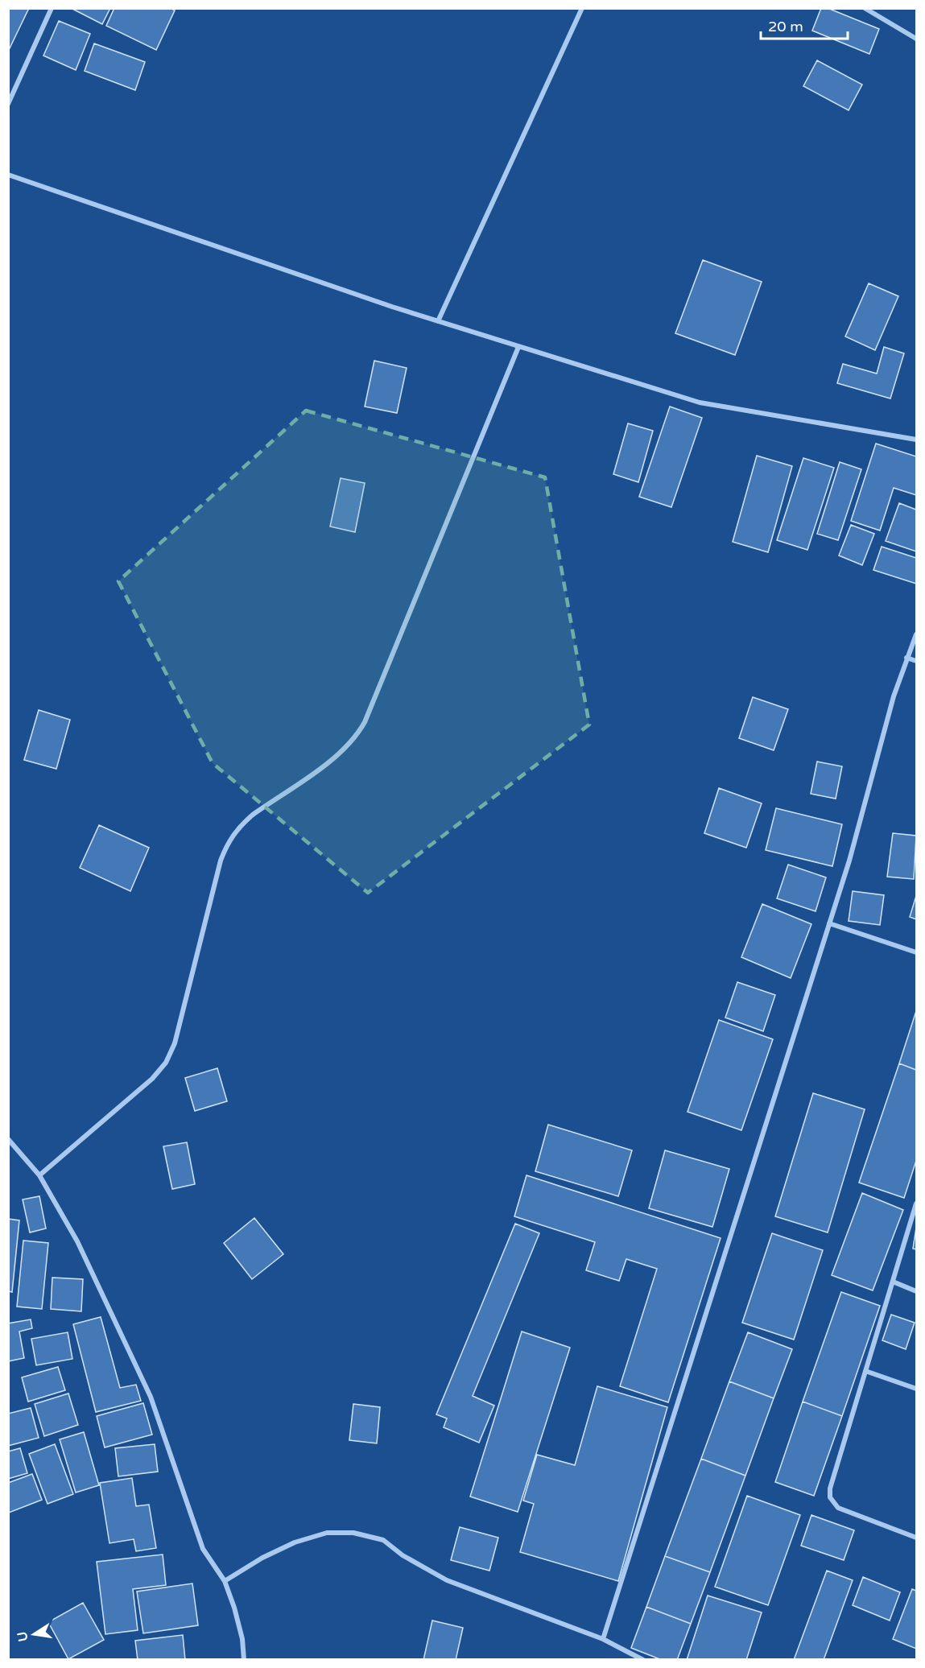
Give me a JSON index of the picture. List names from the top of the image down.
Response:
{
  "scale_bar": "20 m",
  "north": "left"
}
